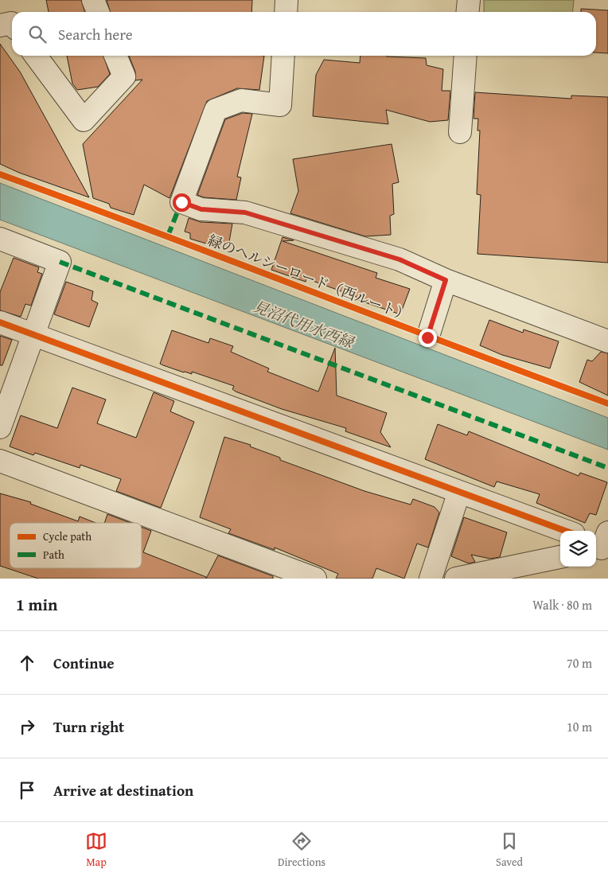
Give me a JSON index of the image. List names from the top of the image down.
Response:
{
  "streets": {
    "cycle path": ["緑のヘルシーロード（西ルート）"]
  },
  "water": ["見沼代用水西緑"],
  "legend": ["Cycle path", "Path"],
  "page": {
    "search": "Search here",
    "heading": ["1 min", "Walk · 80 m"],
    "list": [
      ["Continue", "70 m"],
      ["Turn right", "10 m"],
      "Arrive at destination"
    ],
    "nav": ["Map", "Directions", "Saved"]
  }
}
